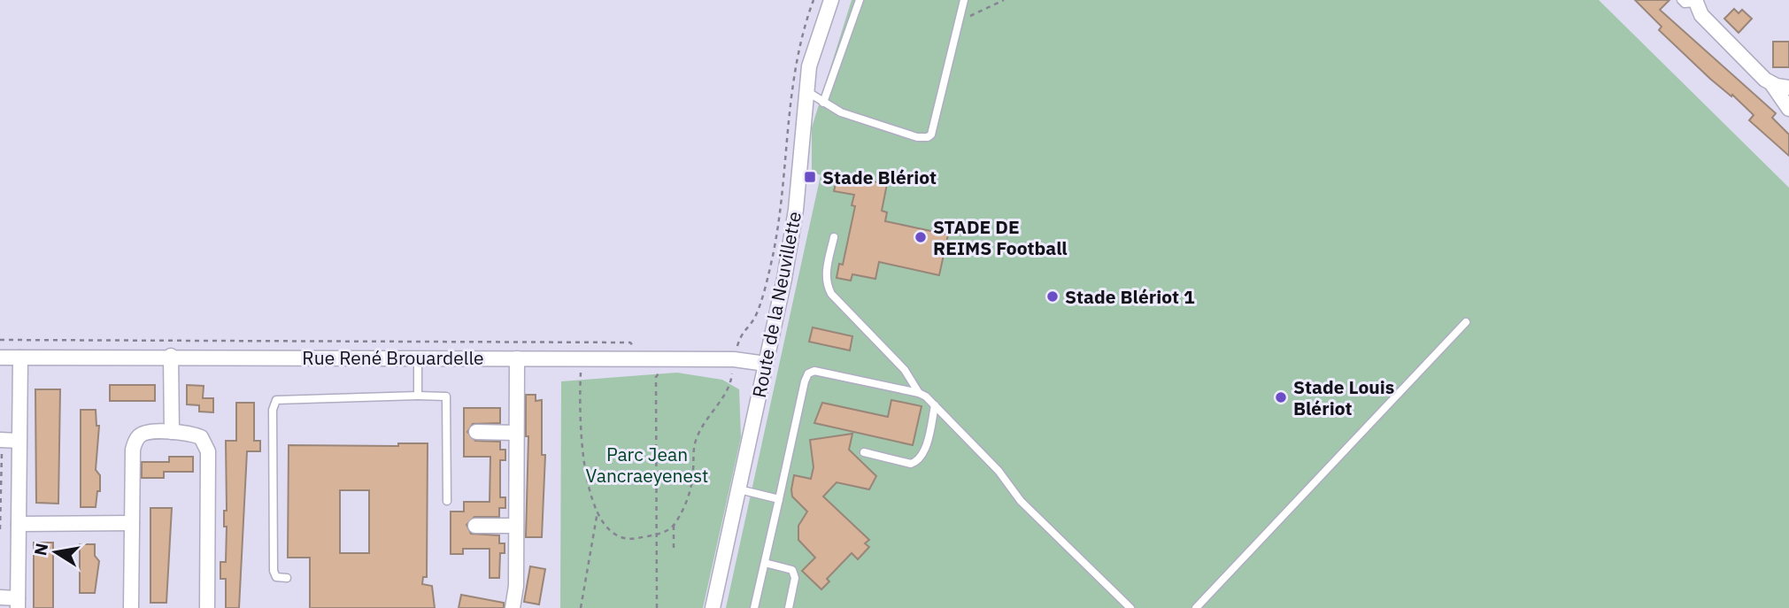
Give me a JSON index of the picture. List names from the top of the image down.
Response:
{
  "streets": {
    "street": ["Route de la Neuvillette", "Rue René Brouardelle"]
  },
  "crossings": [
    ["Route de la Neuvillette", "Rue René Brouardelle"]
  ],
  "parks": ["Parc Jean Vancraeyenest"],
  "places": {
    "transit": ["Stade Blériot"],
    "other": ["STADE DE REIMS Football", "Stade Blériot 1", "Stade Louis Blériot"]
  },
  "north": "left"
}
